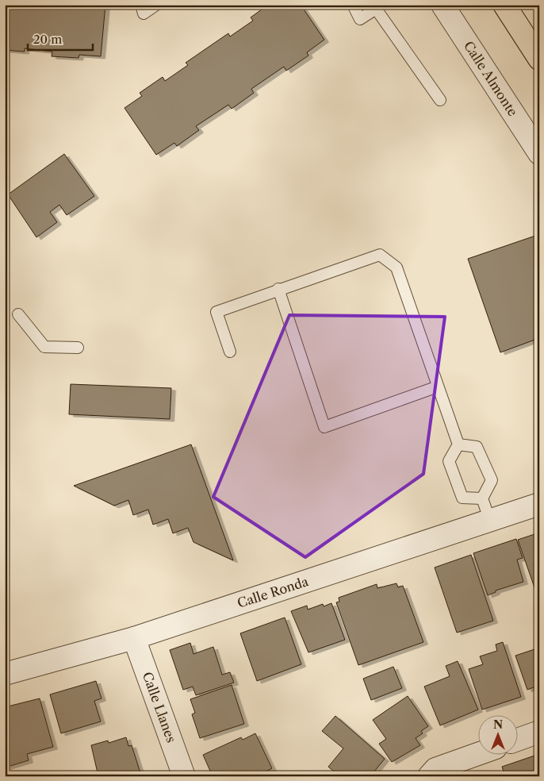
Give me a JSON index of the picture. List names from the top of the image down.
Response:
{
  "streets": {
    "street": ["Calle Almonte", "Calle Ronda", "Calle Llanes"]
  },
  "crossings": [
    ["Calle Ronda", "Calle Llanes"]
  ],
  "scale_bar": "20 m",
  "north": "top"
}
